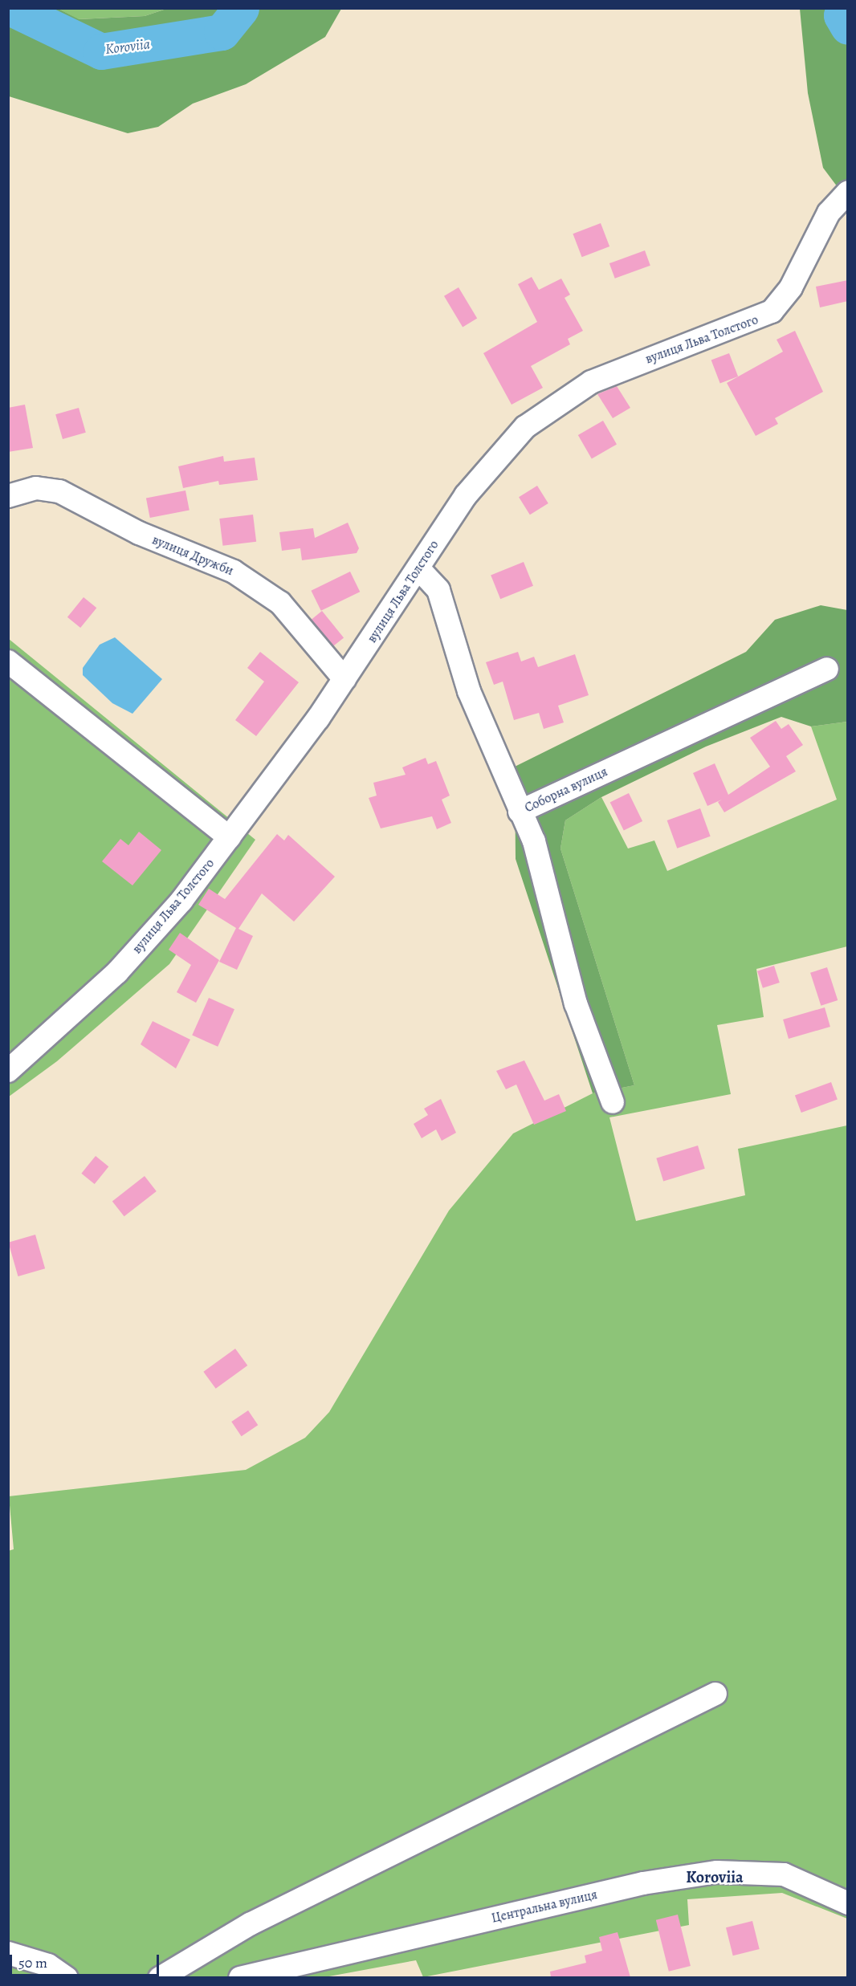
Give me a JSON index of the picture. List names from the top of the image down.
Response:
{
  "streets": {
    "street": [
      "вулиця Льва Толстого",
      "вулиця Дружби",
      "Соборна вулиця",
      "Центральна вулиця"
    ]
  },
  "crossings": [
    ["вулиця Льва Толстого", "вулиця Дружби"],
    ["вулиця Льва Толстого", "Соборна вулиця"]
  ],
  "districts": ["Koroviia"],
  "water": ["Koroviia"],
  "scale_bar": "50 m"
}
